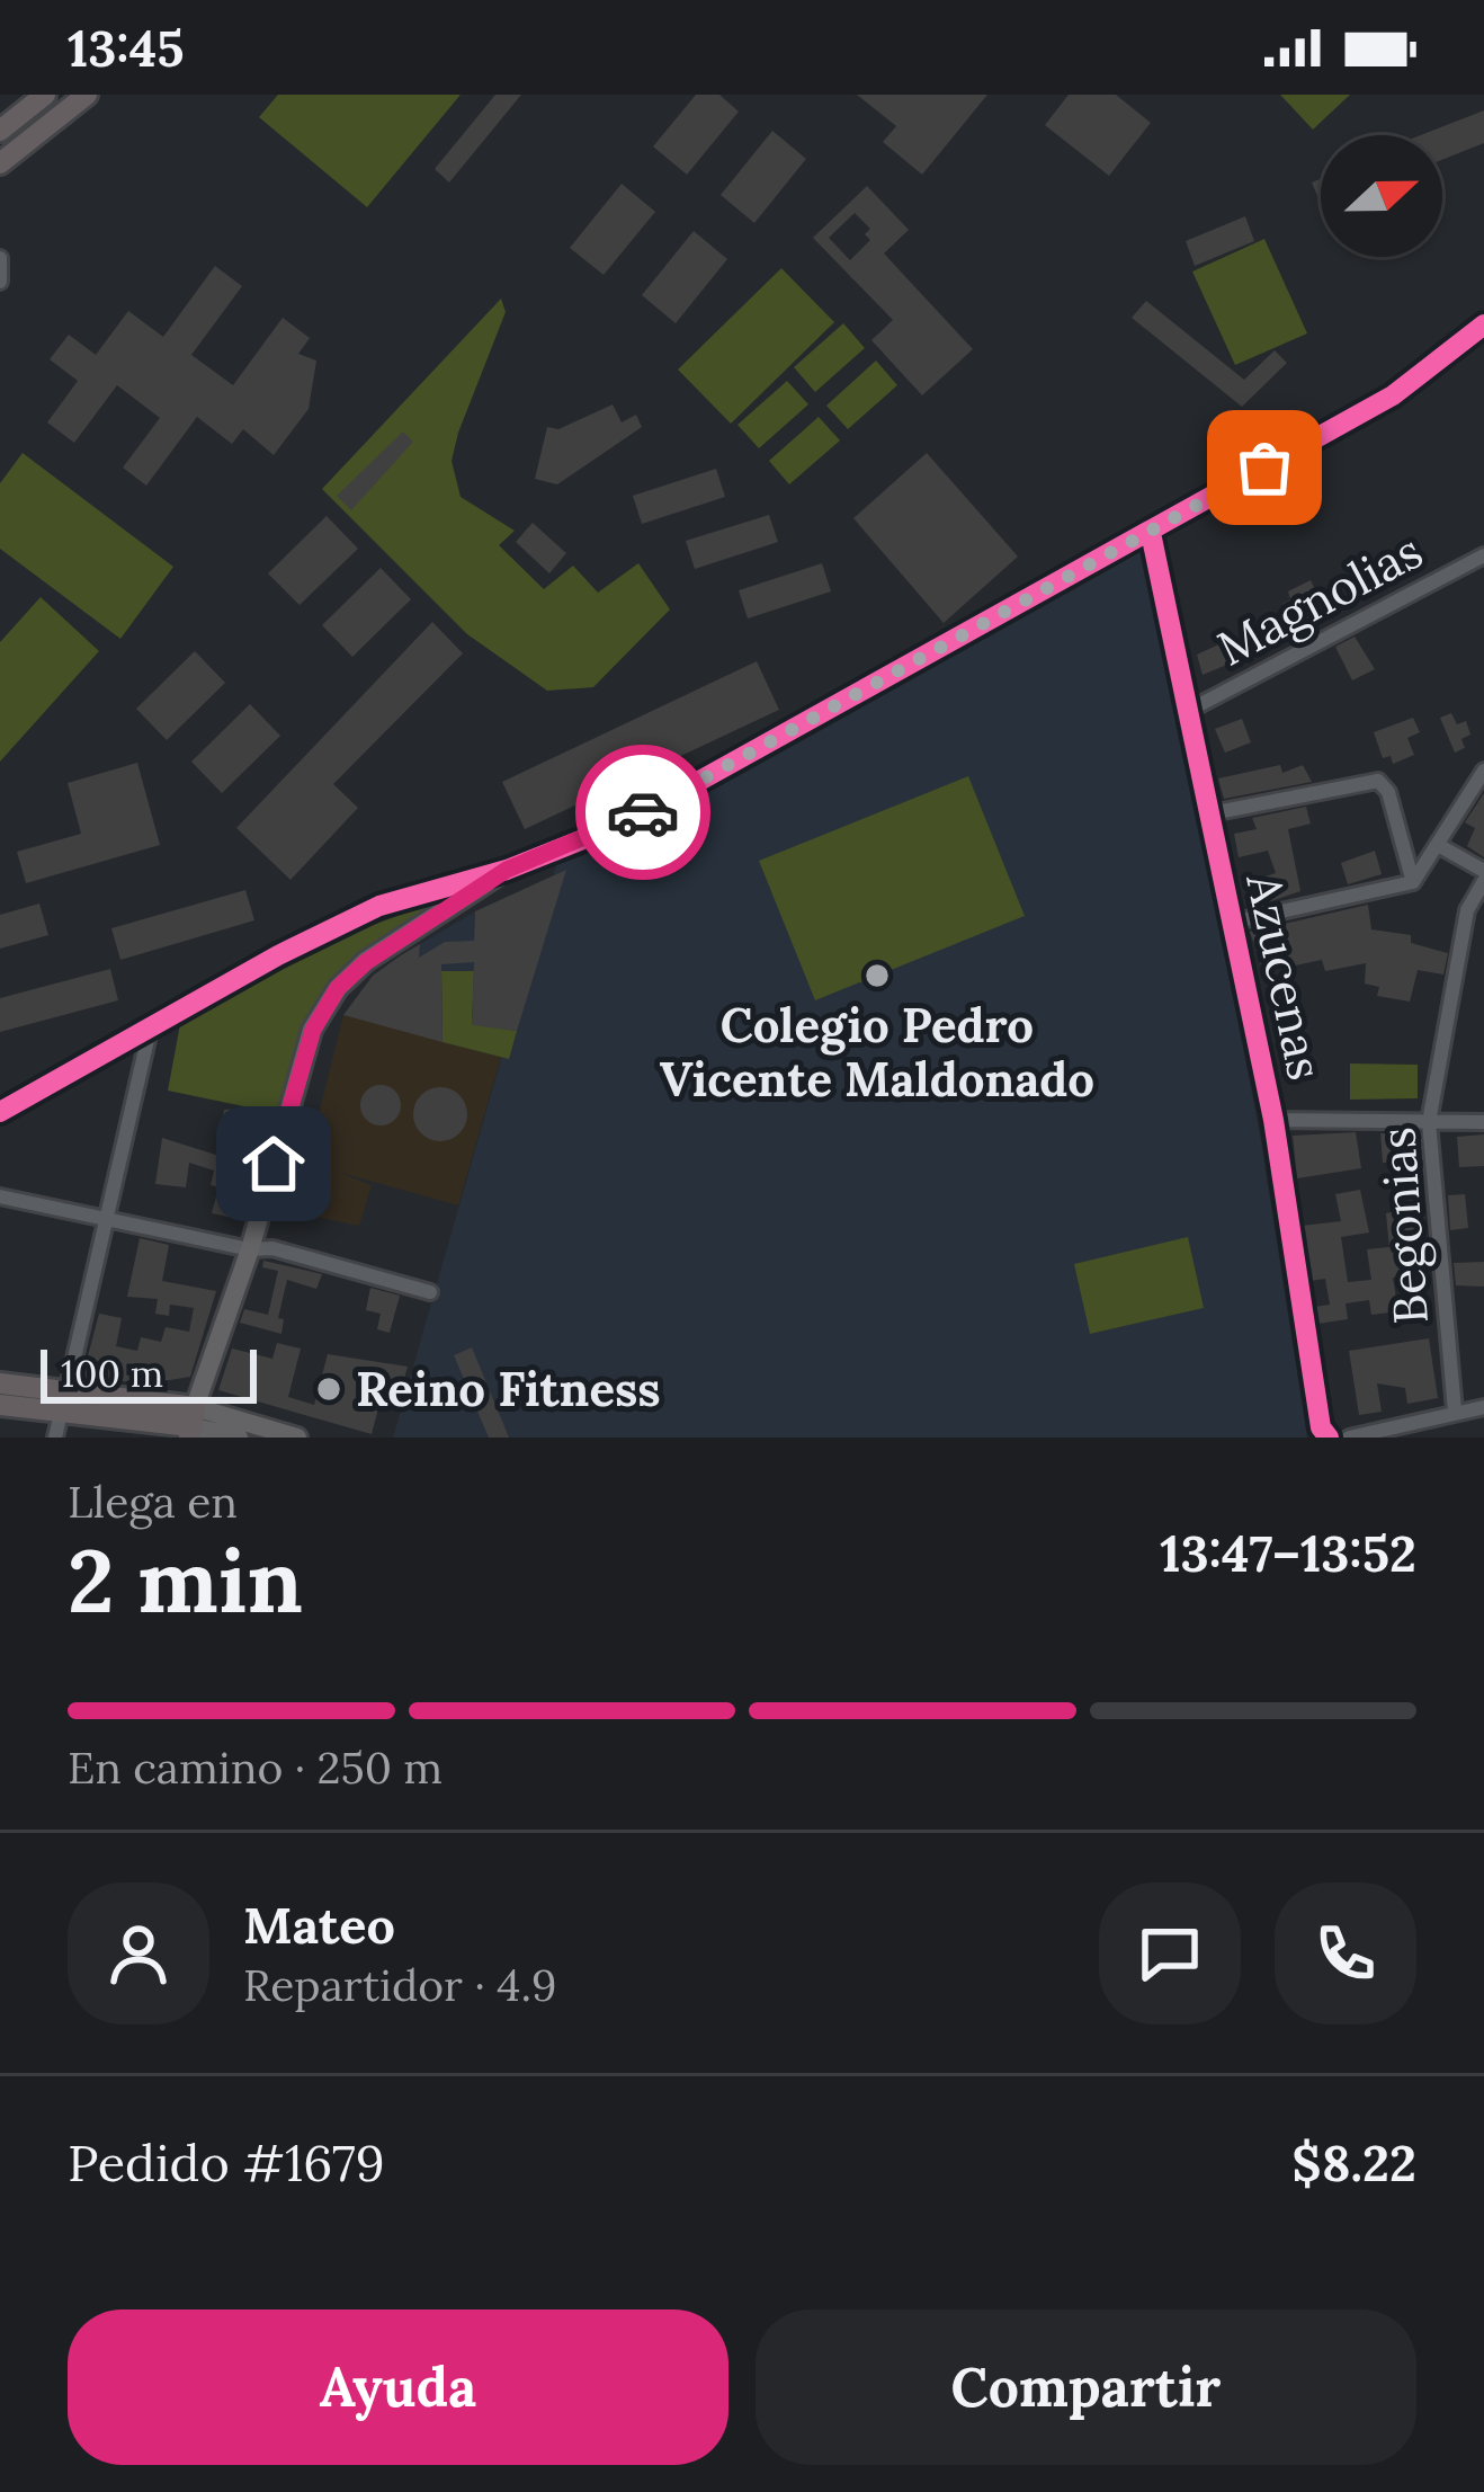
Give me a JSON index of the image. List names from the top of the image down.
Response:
{
  "streets": {
    "street": ["Magnolias", "Azucenas", "Begonias"]
  },
  "crossings": [
    ["Magnolias", "Azucenas"]
  ],
  "places": ["Colegio Pedro Vicente Maldonado", "Reino Fitness"],
  "scale_bar": "100 m",
  "north": "right",
  "page": {
    "status": "13:45",
    "scale": "100 m",
    "heading": ["2 min", "Llega en", "13:47–13:52"],
    "panel": [
      "Mateo",
      "Repartidor · 4.9",
      "Pedido #1679",
      "$8.22"
    ],
    "bar": "En camino · 250 m",
    "buttons": ["Ayuda", "Compartir"]
  }
}
